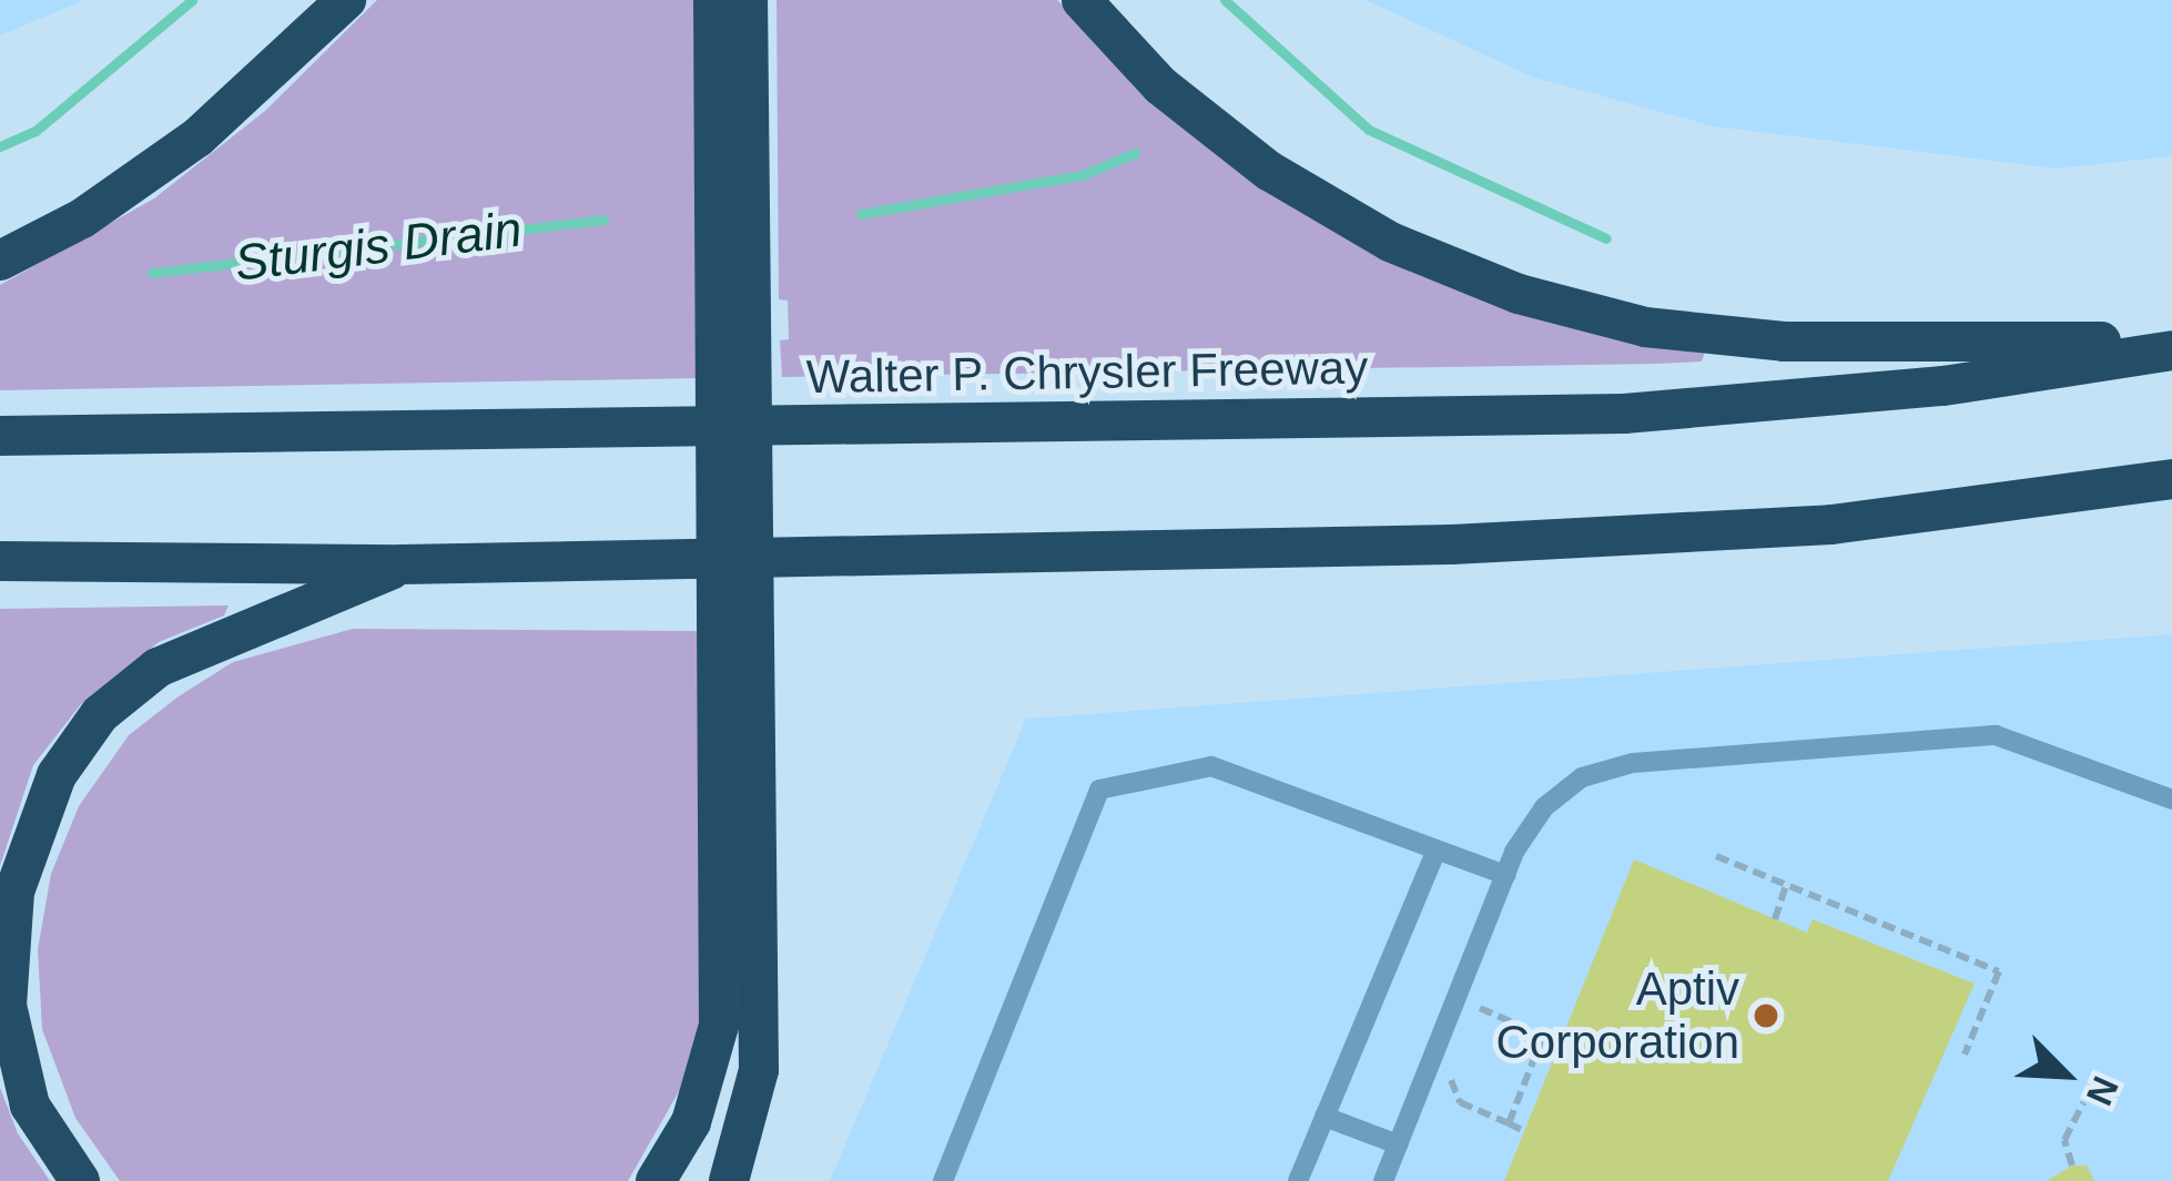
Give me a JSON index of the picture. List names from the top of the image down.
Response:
{
  "streets": {
    "highway": ["Walter P. Chrysler Freeway"]
  },
  "water": ["Sturgis Drain"],
  "places": ["Aptiv Corporation"],
  "north": "bottom right"
}
